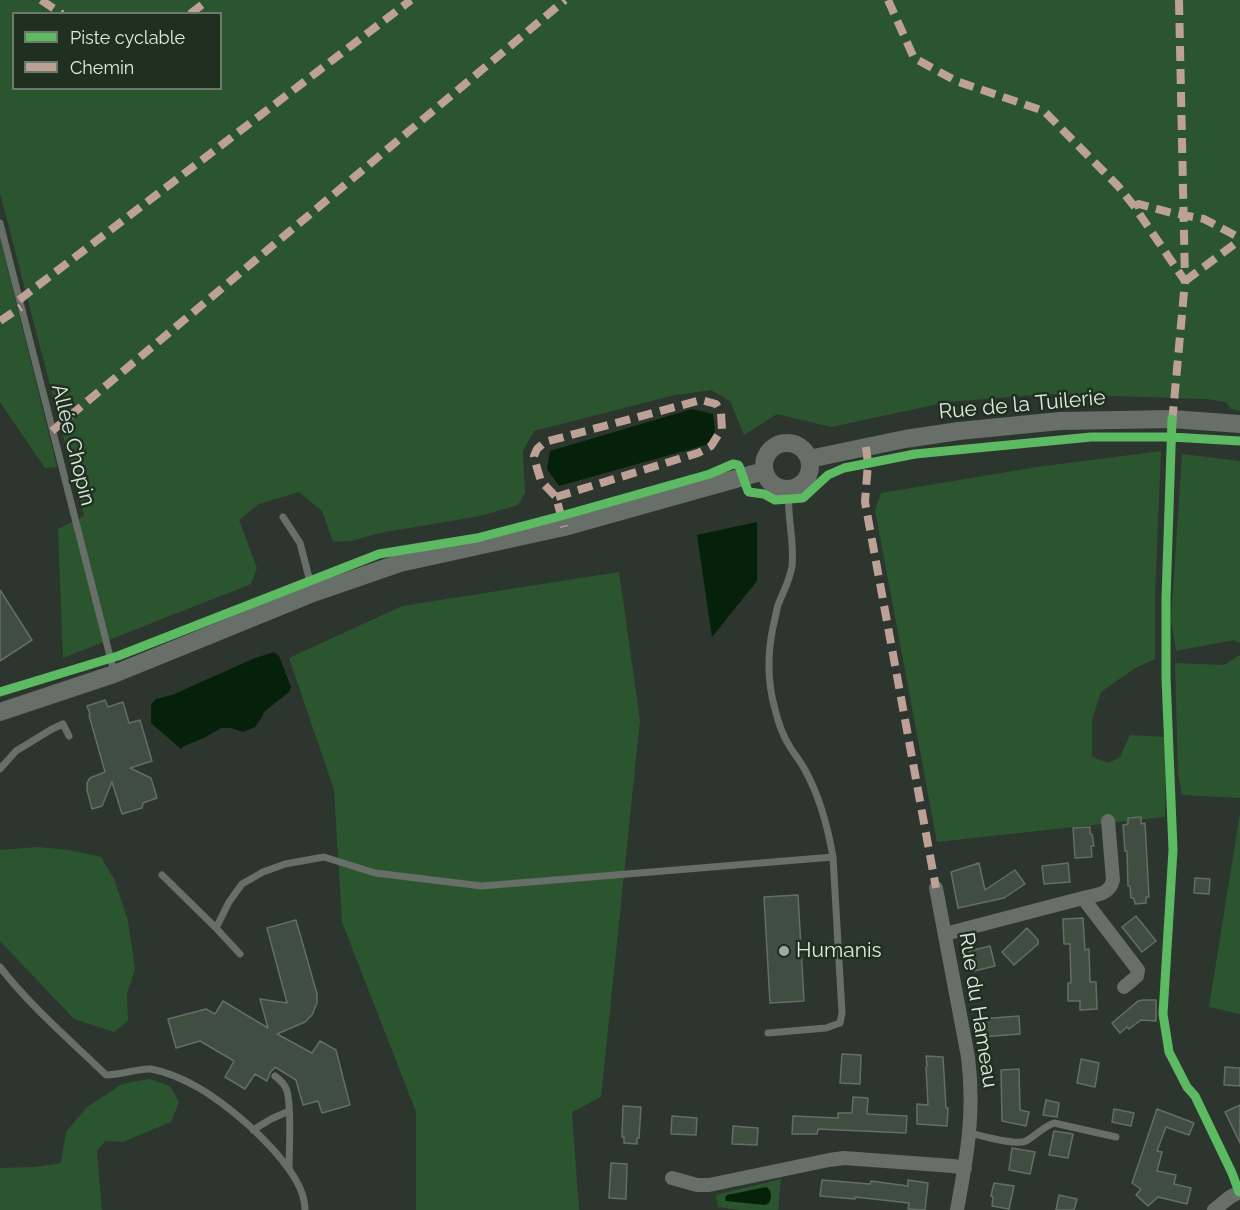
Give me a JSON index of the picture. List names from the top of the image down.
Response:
{
  "streets": {
    "street": ["Rue de la Tuilerie", "Rue du Hameau"],
    "lane": ["Allée Chopin"]
  },
  "places": ["Humanis"],
  "legend": ["Piste cyclable", "Chemin"]
}
